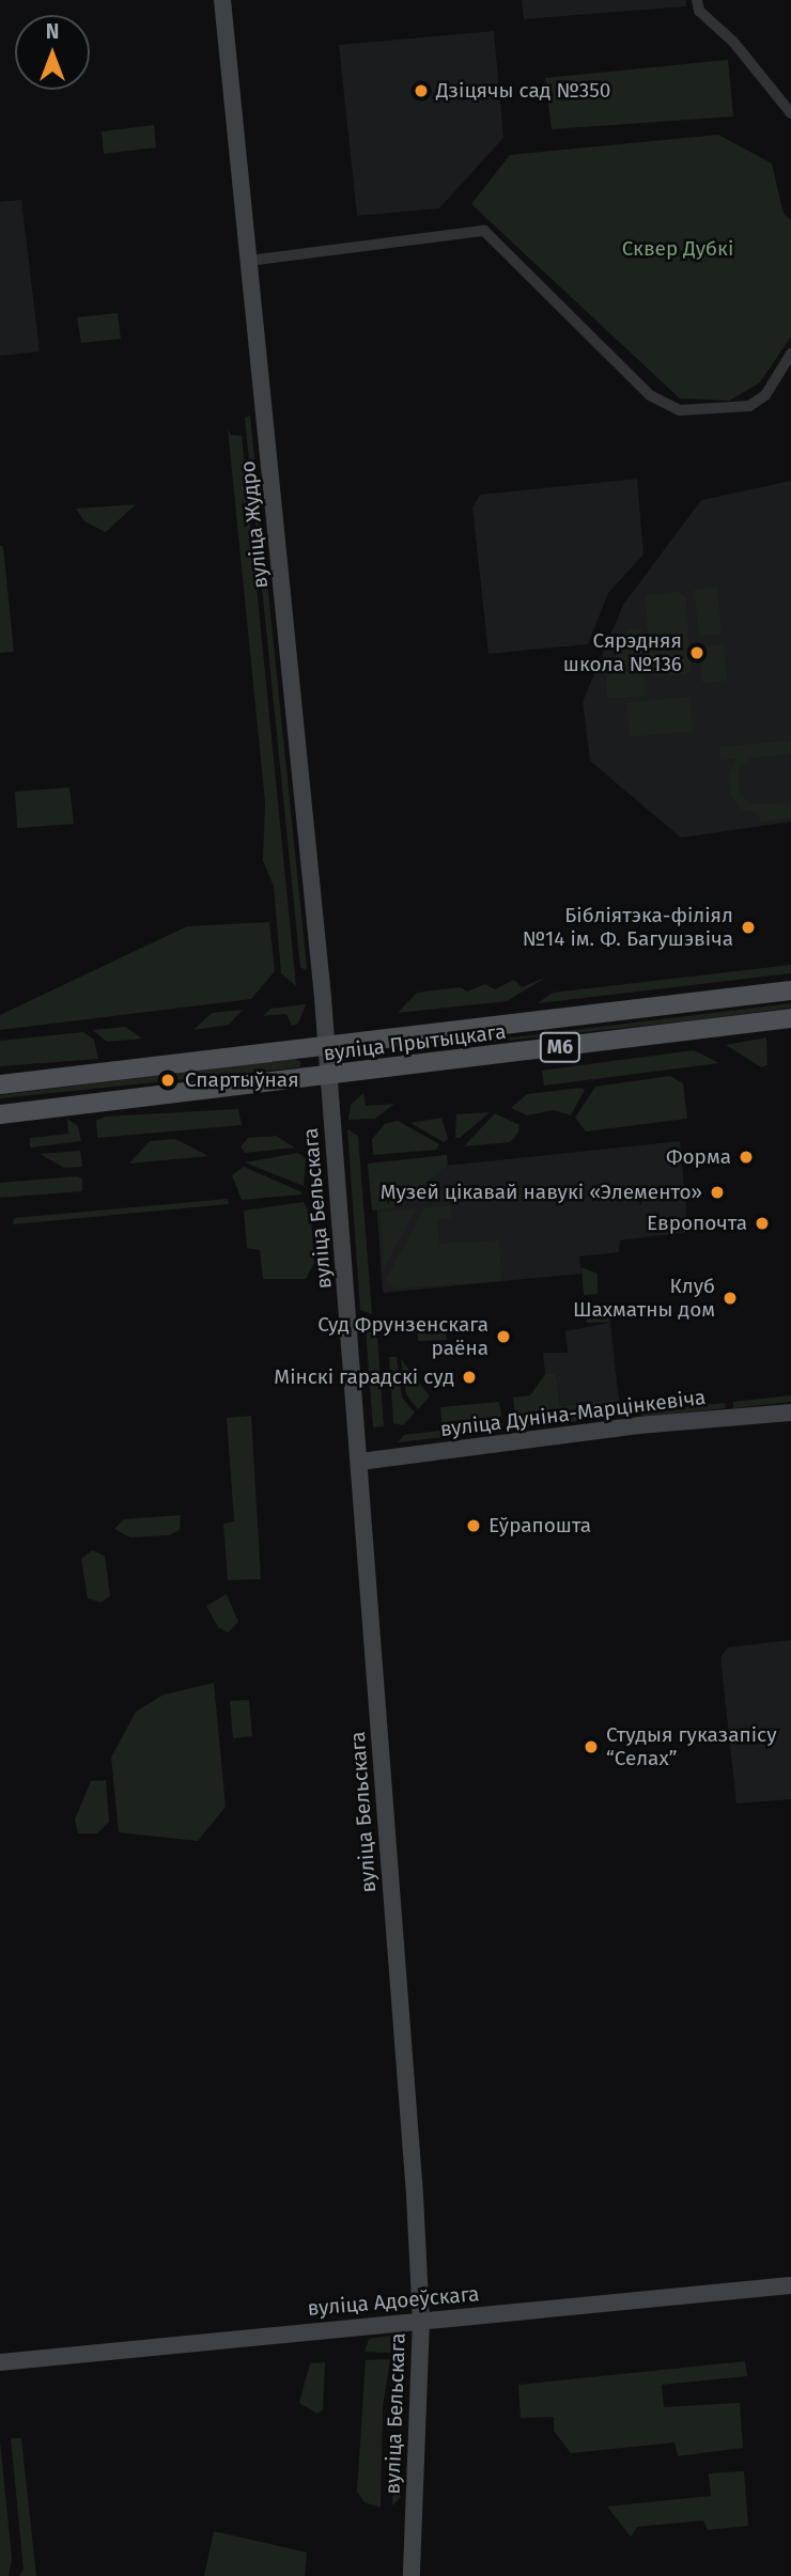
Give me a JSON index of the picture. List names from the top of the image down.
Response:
{
  "streets": {
    "main road": [
      "вуліца Жудро",
      "вуліца Прытыцкага",
      "М6",
      "вуліца Бельскага",
      "вуліца Дуніна-Марцінкевіча",
      "вуліца Адоеўскага"
    ]
  },
  "crossings": [
    ["вуліца Жудро", "вуліца Прытыцкага"],
    ["вуліца Жудро", "вуліца Бельскага"],
    ["вуліца Прытыцкага", "вуліца Бельскага"],
    ["вуліца Бельскага", "вуліца Дуніна-Марцінкевіча"],
    ["вуліца Бельскага", "вуліца Адоеўскага"]
  ],
  "parks": ["Сквер Дубкі"],
  "places": [
    "Дзіцячы сад №350",
    "Сярэдняя школа №136",
    "Бібліятэка-філіял №14 ім. Ф. Багушэвіча",
    "Спартыўная",
    "Форма",
    "Музей цікавай навукі «Элементо»",
    "Европочта",
    "Клуб Шахматны дом",
    "Суд Фрунзенскага раёна",
    "Мінскі гарадскі суд",
    "Еўрапошта",
    "Студыя гуказапісу “Селах”"
  ],
  "north": "top"
}
